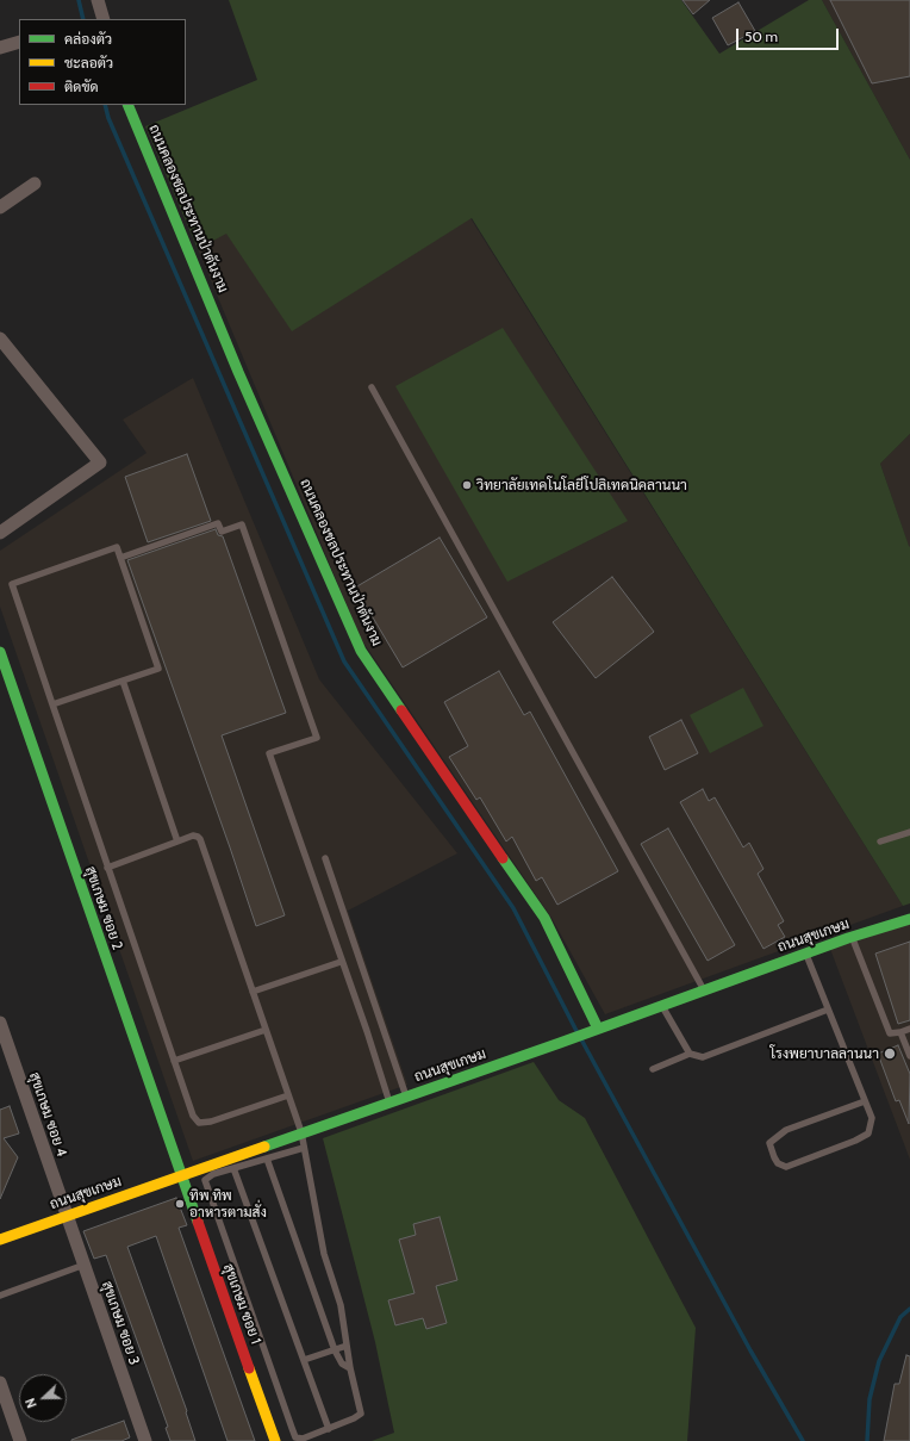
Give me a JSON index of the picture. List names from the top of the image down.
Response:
{
  "streets": {
    "street": [
      "ถนนคลองชลประทานป่าตันงาม",
      "สุขเกษม ซอย 2",
      "ถนนสุขเกษม",
      "สุขเกษม ซอย 4",
      "สุขเกษม ซอย 1",
      "สุขเกษม ซอย 3"
    ]
  },
  "crossings": [
    ["ถนนคลองชลประทานป่าตันงาม", "ถนนสุขเกษม"],
    ["สุขเกษม ซอย 2", "ถนนสุขเกษม"],
    ["สุขเกษม ซอย 2", "สุขเกษม ซอย 1"],
    ["ถนนสุขเกษม", "สุขเกษม ซอย 4"],
    ["ถนนสุขเกษม", "สุขเกษม ซอย 1"],
    ["ถนนสุขเกษม", "สุขเกษม ซอย 3"],
    ["สุขเกษม ซอย 4", "สุขเกษม ซอย 3"]
  ],
  "places": ["วิทยาลัยเทคโนโลยีโปลิเทคนิคลานนา", "โรงพยาบาลลานนา", "ทิพ ทิพ อาหารตามสั่ง"],
  "legend": ["คล่องตัว", "ชะลอตัว", "ติดขัด"],
  "scale_bar": "50 m",
  "north": "left"
}
